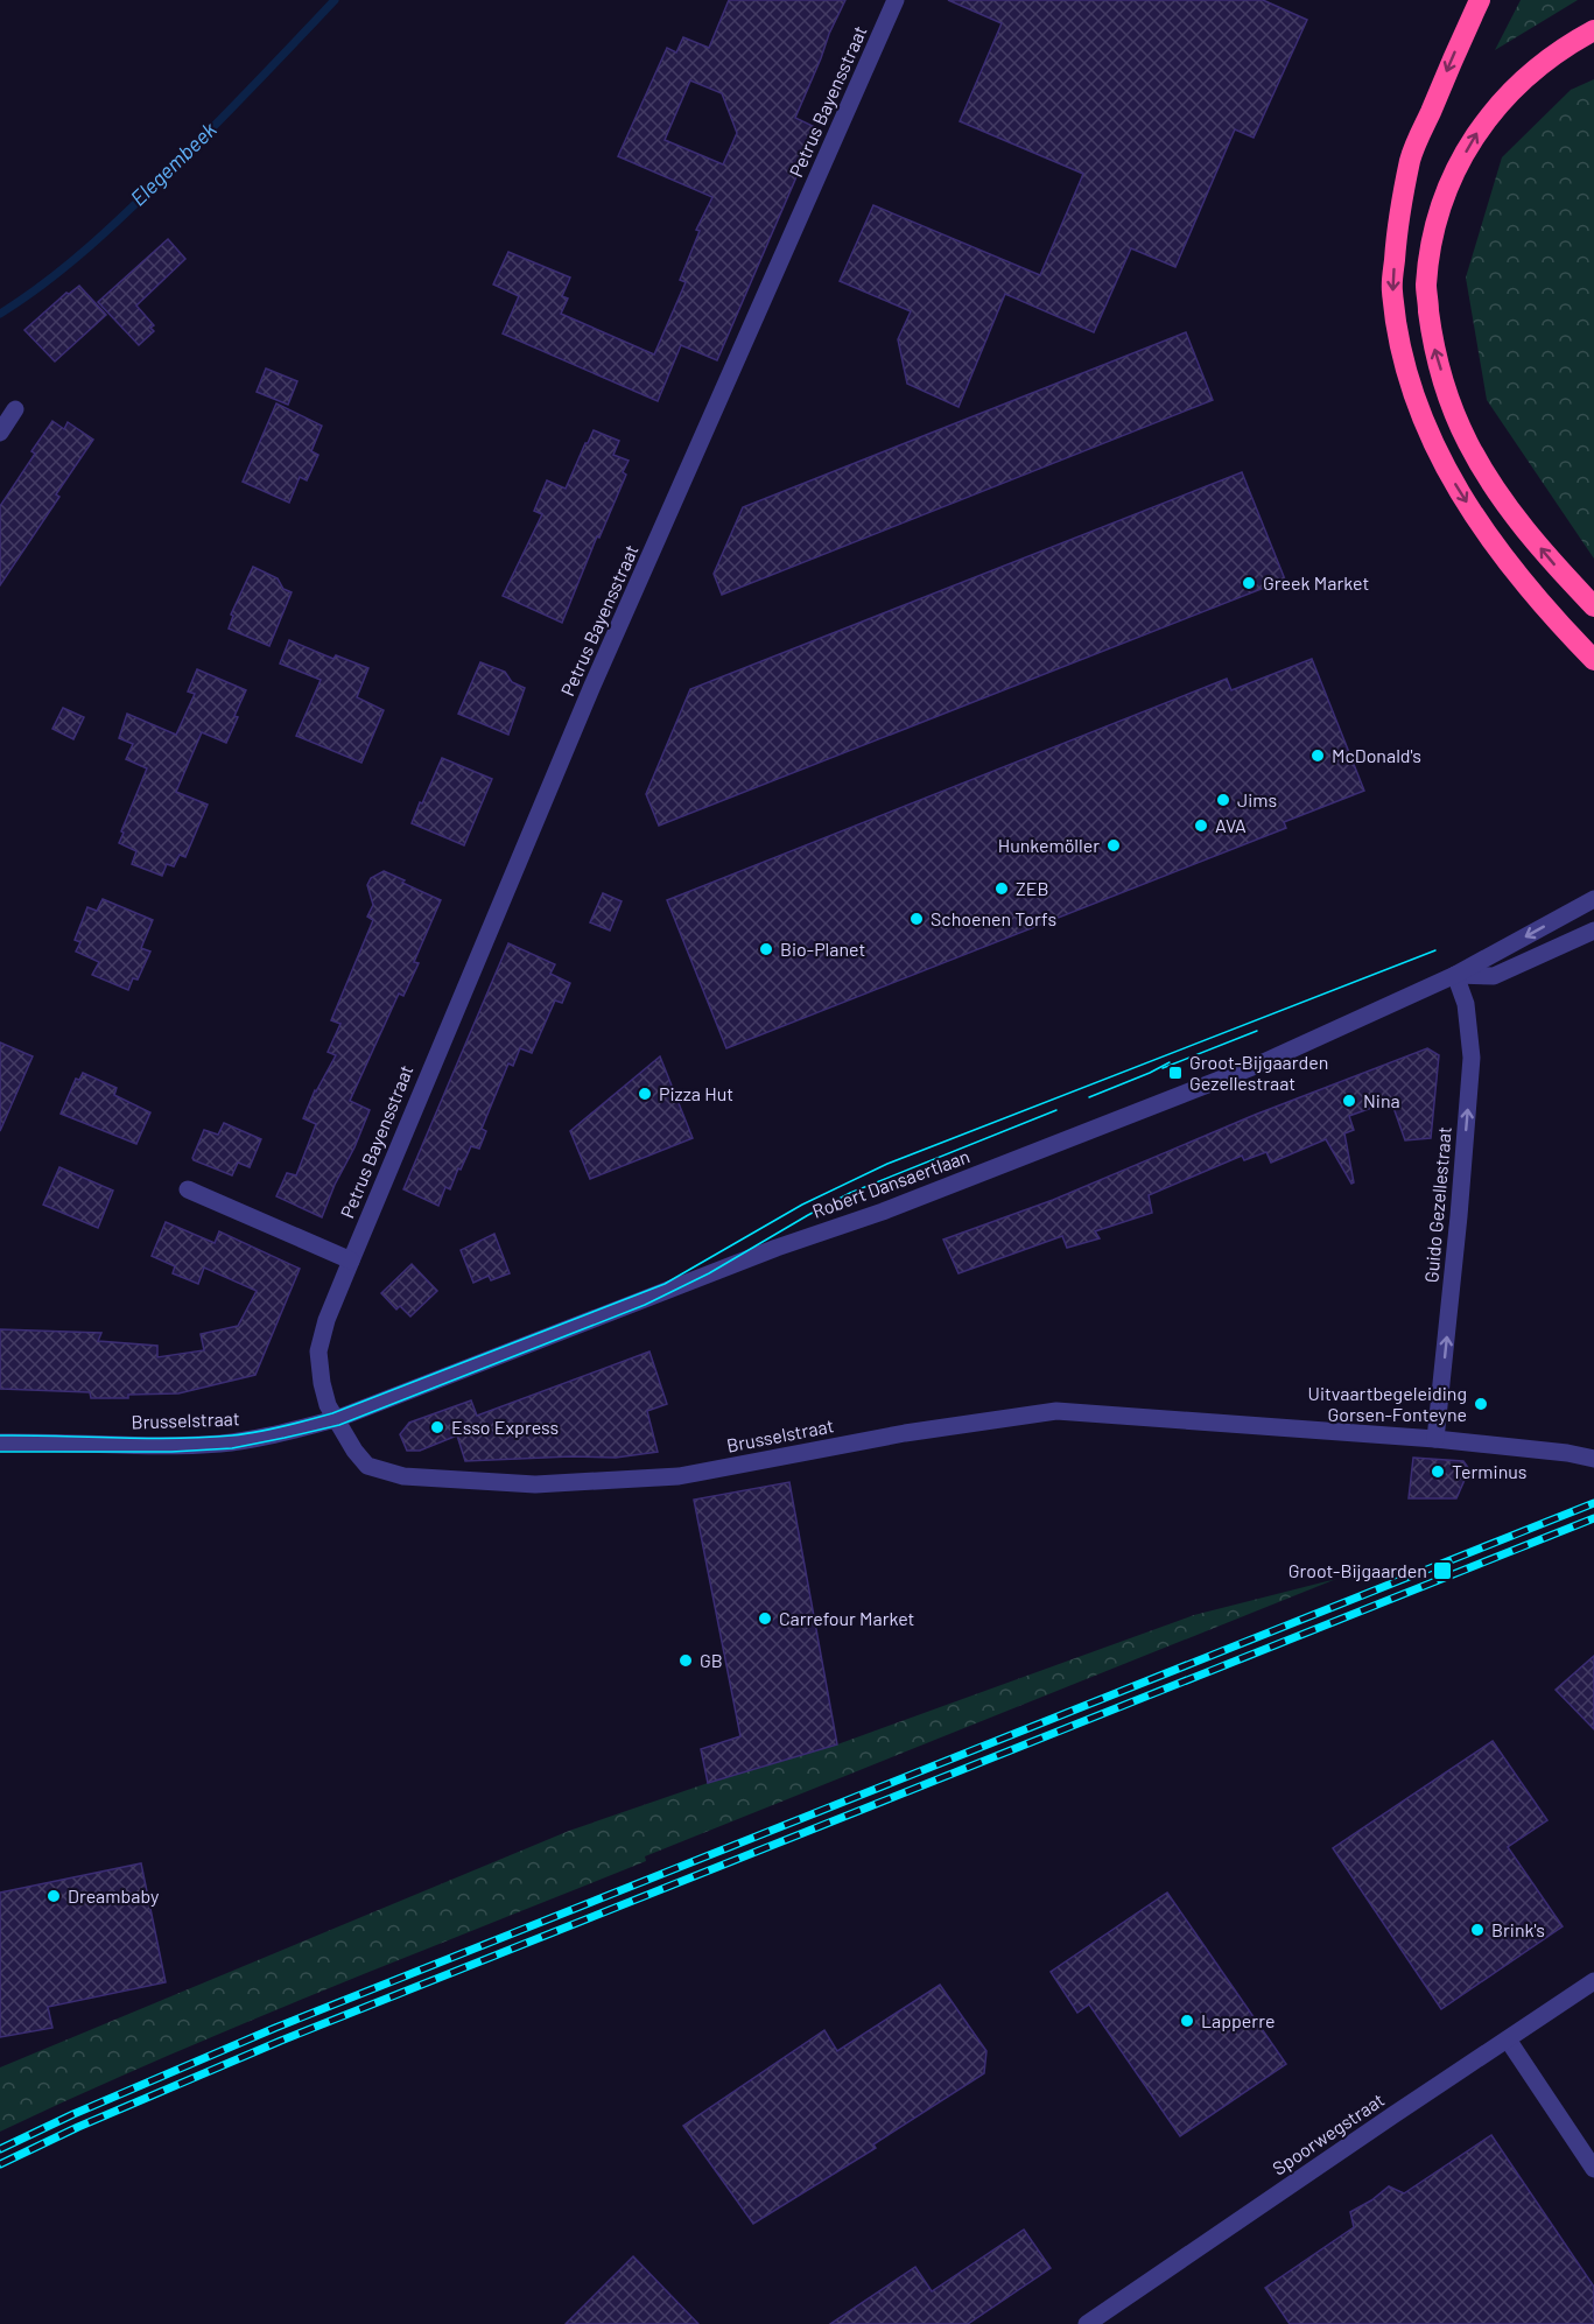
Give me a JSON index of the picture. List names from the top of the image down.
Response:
{
  "streets": {
    "street": [
      "Petrus Bayensstraat",
      "Robert Dansaertlaan",
      "Guido Gezellestraat",
      "Brusselstraat",
      "Spoorwegstraat"
    ]
  },
  "crossings": [
    ["Petrus Bayensstraat", "Robert Dansaertlaan"],
    ["Petrus Bayensstraat", "Brusselstraat"],
    ["Robert Dansaertlaan", "Guido Gezellestraat"],
    ["Robert Dansaertlaan", "Brusselstraat"],
    ["Guido Gezellestraat", "Brusselstraat"]
  ],
  "one_way": ["Guido Gezellestraat"],
  "water": ["Elegembeek"],
  "places": {
    "other": [
      "Greek Market",
      "McDonald's",
      "Jims",
      "AVA",
      "Hunkemöller",
      "ZEB",
      "Schoenen Torfs",
      "Bio-Planet",
      "Pizza Hut",
      "Nina",
      "Uitvaartbegeleiding Gorsen-Fonteyne",
      "Esso Express",
      "Terminus",
      "Carrefour Market",
      "GB",
      "Dreambaby",
      "Brink's",
      "Lapperre"
    ],
    "transit": ["Groot-Bijgaarden Gezellestraat", "Groot-Bijgaarden"]
  }
}
